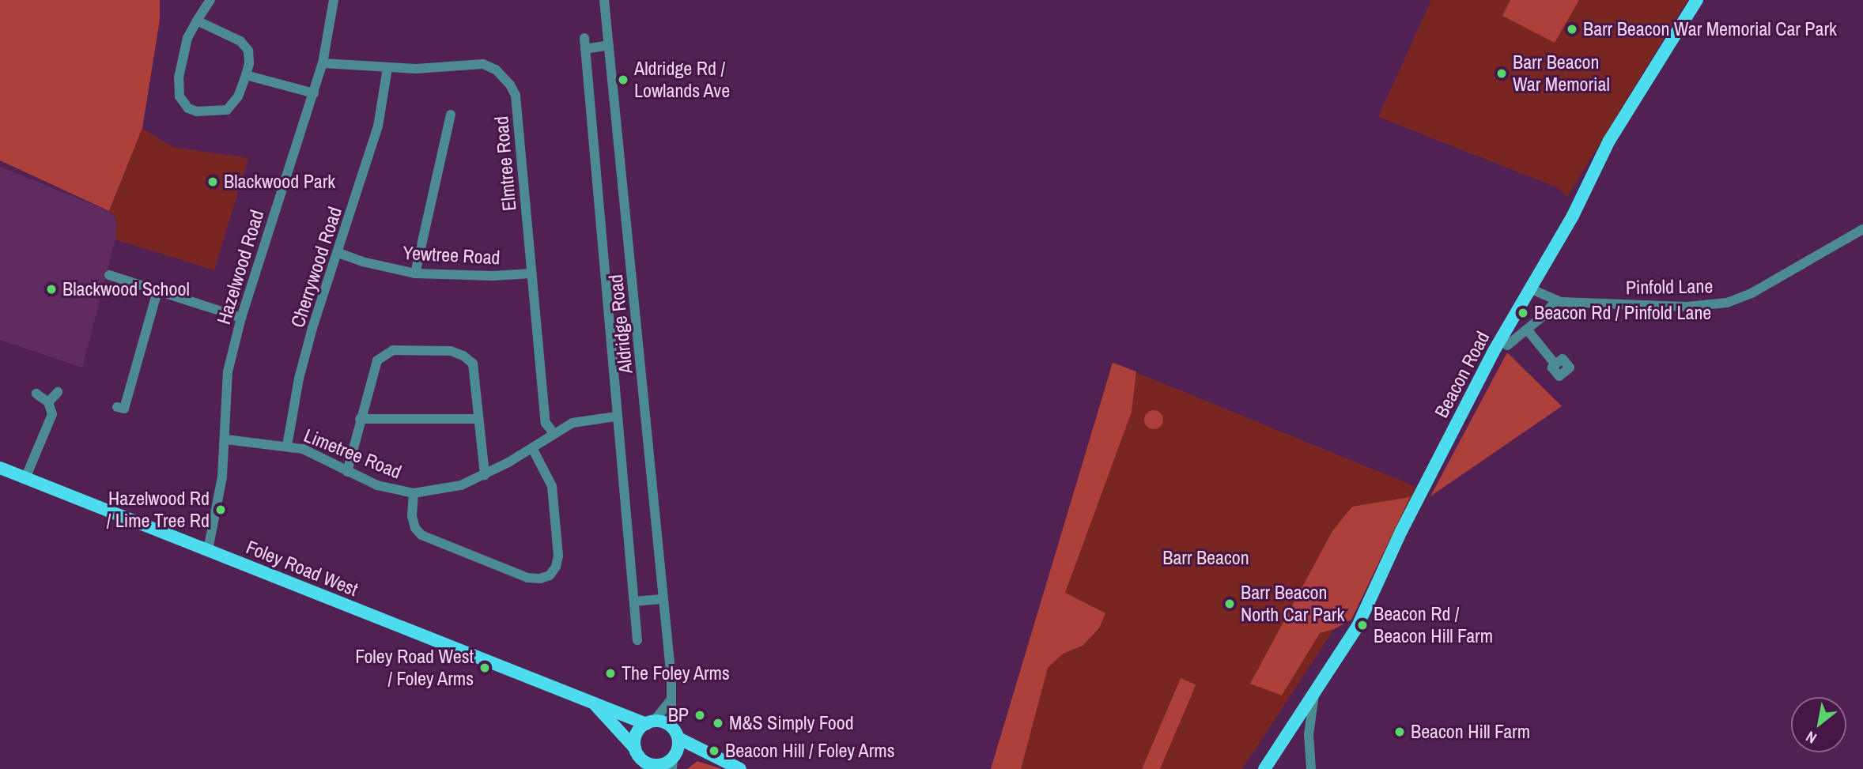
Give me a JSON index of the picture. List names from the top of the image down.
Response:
{
  "streets": {
    "main road": ["Beacon Road", "Foley Road West"],
    "street": [
      "Elmtree Road",
      "Yewtree Road",
      "Hazelwood Road",
      "Cherrywood Road",
      "Pinfold Lane",
      "Aldridge Road",
      "Limetree Road"
    ]
  },
  "crossings": [
    ["Elmtree Road", "Yewtree Road"],
    ["Elmtree Road", "Hazelwood Road"],
    ["Elmtree Road", "Cherrywood Road"],
    ["Elmtree Road", "Limetree Road"],
    ["Yewtree Road", "Cherrywood Road"],
    ["Hazelwood Road", "Limetree Road"],
    ["Hazelwood Road", "Foley Road West"],
    ["Cherrywood Road", "Limetree Road"],
    ["Pinfold Lane", "Beacon Road"],
    ["Aldridge Road", "Limetree Road"],
    ["Aldridge Road", "Foley Road West"]
  ],
  "parks": ["Barr Beacon"],
  "places": [
    "Barr Beacon War Memorial Car Park",
    "Barr Beacon War Memorial",
    "Aldridge Rd / Lowlands Ave",
    "Blackwood Park",
    "Blackwood School",
    "Beacon Rd / Pinfold Lane",
    "Hazelwood Rd / Lime Tree Rd",
    "Barr Beacon North Car Park",
    "Beacon Rd / Beacon Hill Farm",
    "Foley Road West / Foley Arms",
    "The Foley Arms",
    "BP",
    "M&S Simply Food",
    "Beacon Hill Farm",
    "Beacon Hill / Foley Arms"
  ],
  "north": "bottom left"
}
